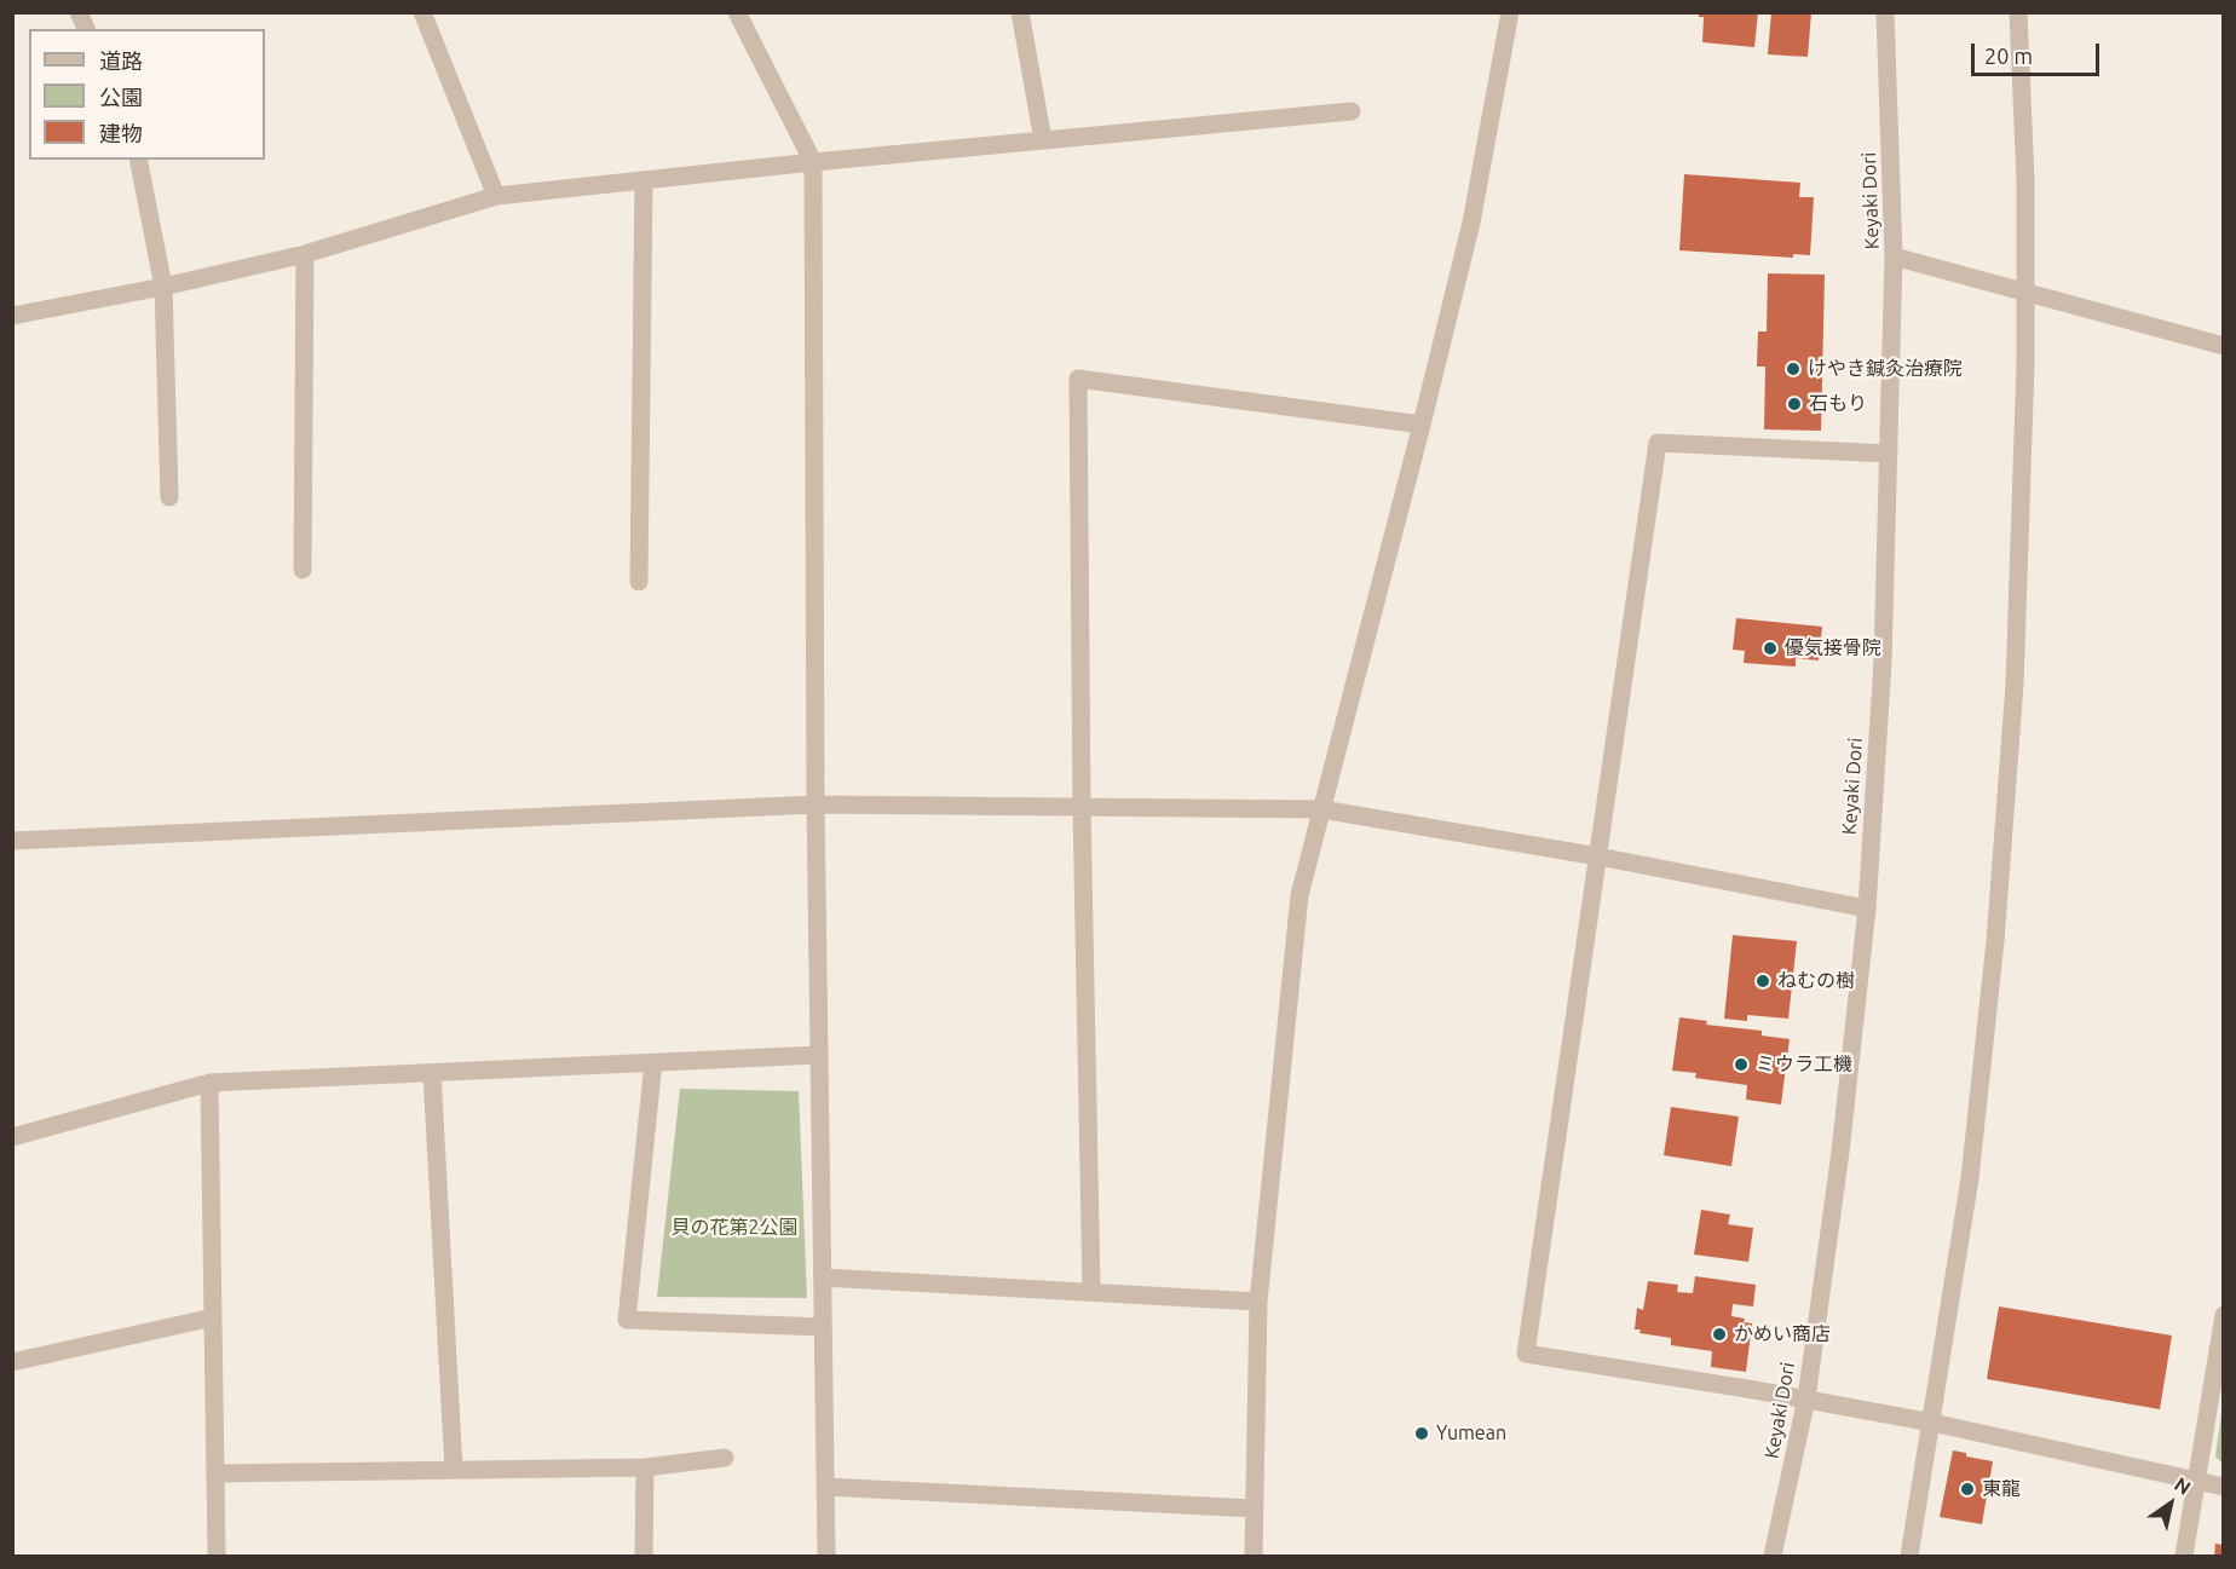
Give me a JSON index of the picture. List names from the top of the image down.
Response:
{
  "streets": {
    "street": ["Keyaki Dori"]
  },
  "parks": ["貝の花第2公園"],
  "places": [
    "けやき鍼灸治療院",
    "石もり",
    "優気接骨院",
    "ねむの樹",
    "ミウラ工機",
    "かめい商店",
    "Yumean",
    "東龍"
  ],
  "legend": ["道路", "公園", "建物"],
  "scale_bar": "20 m",
  "north": "top right"
}
